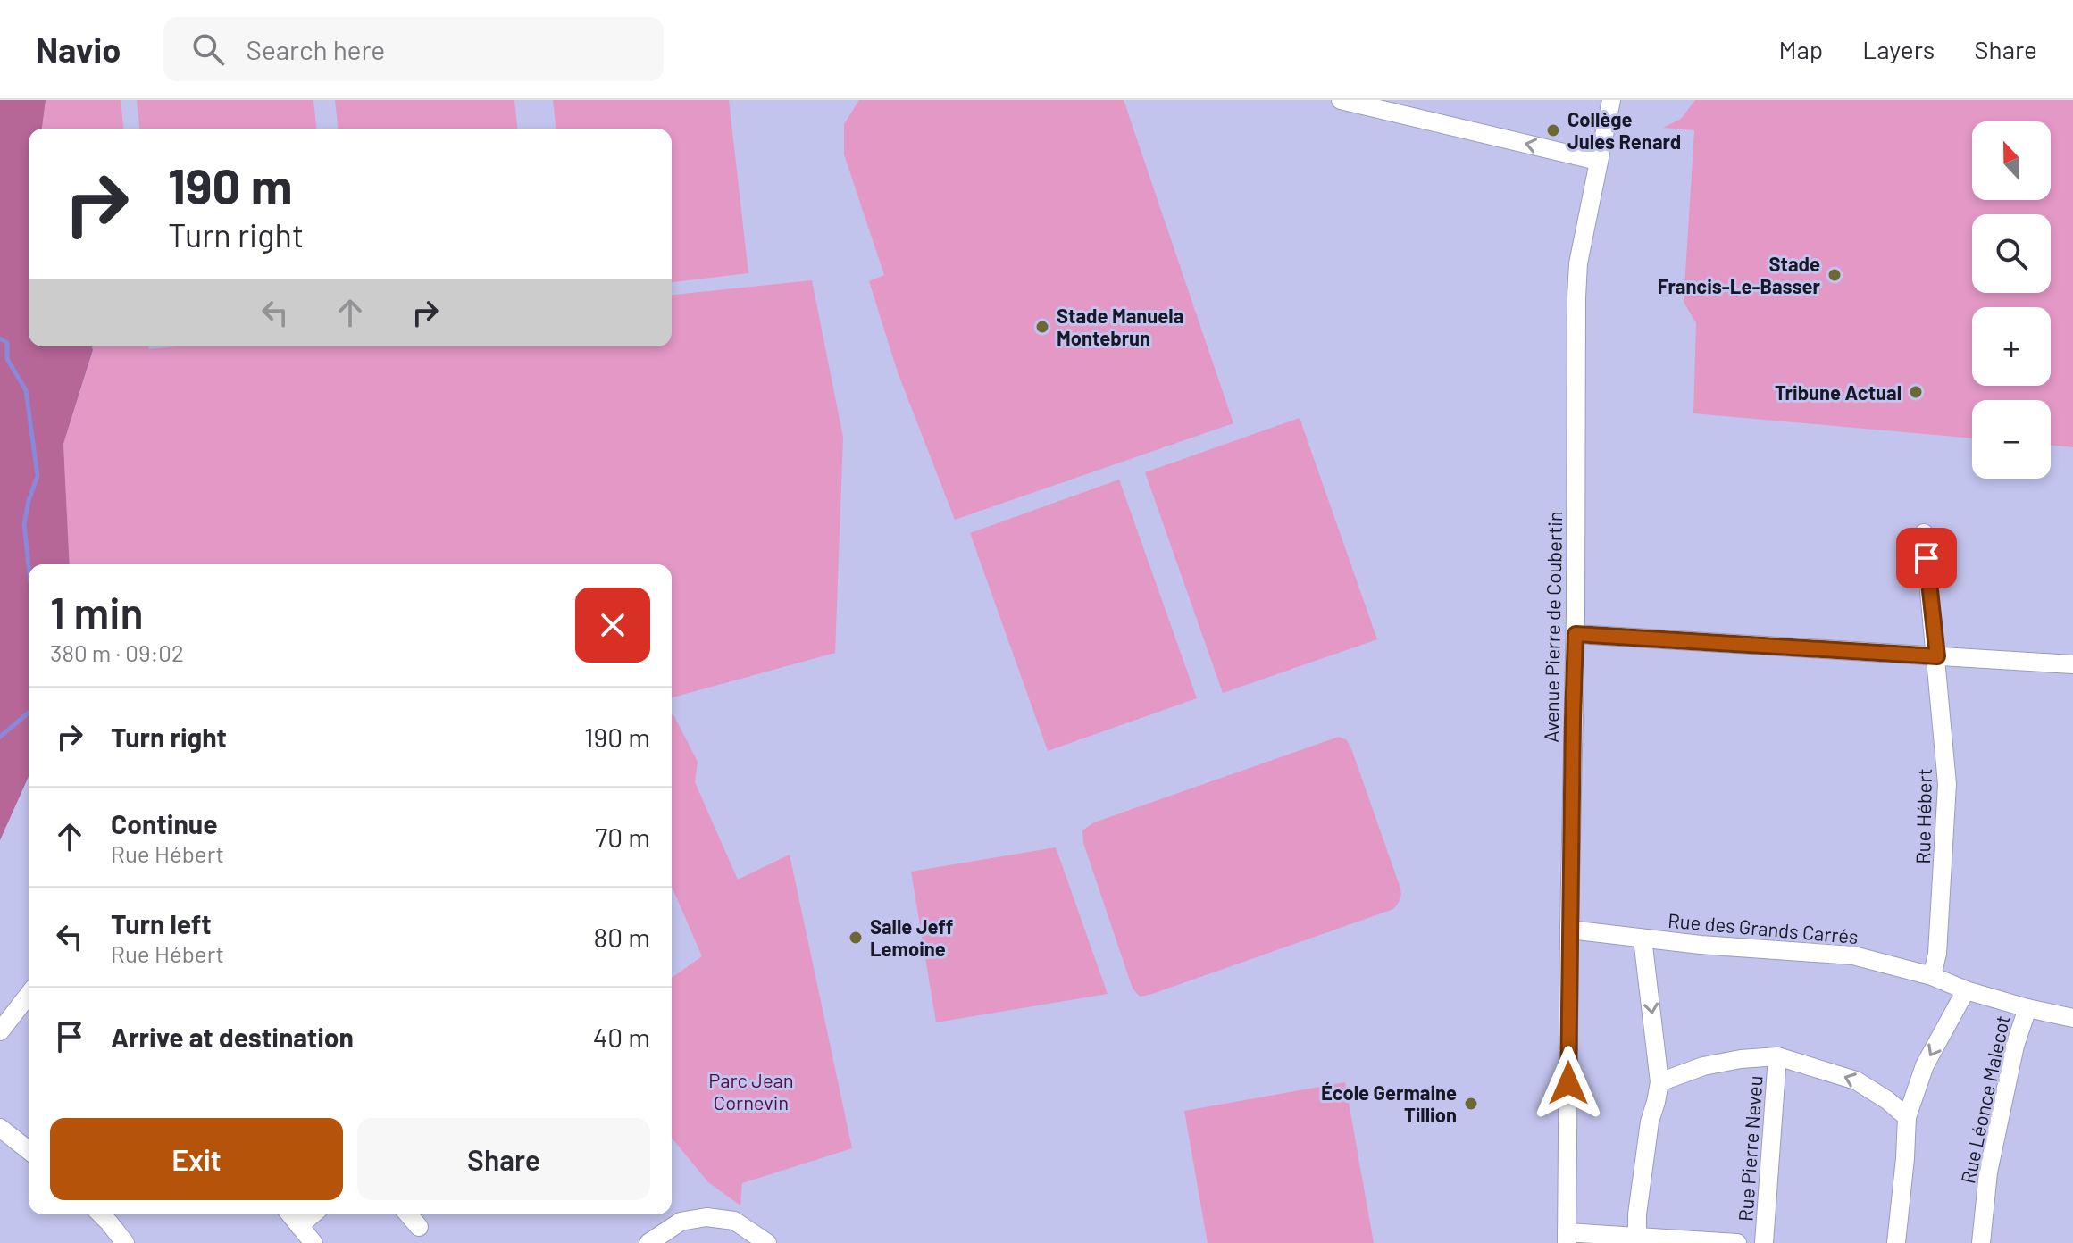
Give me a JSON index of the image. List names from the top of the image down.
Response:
{
  "streets": {
    "street": [
      "Avenue Pierre de Coubertin",
      "Rue Hébert",
      "Rue des Grands Carrés",
      "Rue Léonce Malecot",
      "Rue Pierre Neveu"
    ]
  },
  "crossings": [
    ["Avenue Pierre de Coubertin", "Rue des Grands Carrés"],
    ["Rue Hébert", "Rue des Grands Carrés"],
    ["Rue des Grands Carrés", "Rue Léonce Malecot"]
  ],
  "parks": ["Parc Jean Cornevin"],
  "places": [
    "Collège Jules Renard",
    "Stade Francis-Le-Basser",
    "Stade Manuela Montebrun",
    "Tribune Actual",
    "Salle Jeff Lemoine",
    "École Germaine Tillion"
  ],
  "north": "top",
  "page": {
    "header": "Navio",
    "search": "Search here",
    "nav": ["Map", "Layers", "Share"],
    "map_buttons": ["+", "−"],
    "turn": ["190 m", "Turn right"],
    "heading": ["1 min", "380 m · 09:02"],
    "list": [
      {
        "name": "Turn right",
        "value": "190 m"
      },
      {
        "name": "Continue",
        "note": "Rue Hébert",
        "value": "70 m"
      },
      {
        "name": "Turn left",
        "note": "Rue Hébert",
        "value": "80 m"
      },
      {
        "name": "Arrive at destination",
        "value": "40 m"
      }
    ],
    "buttons": ["Exit", "Share"]
  }
}
